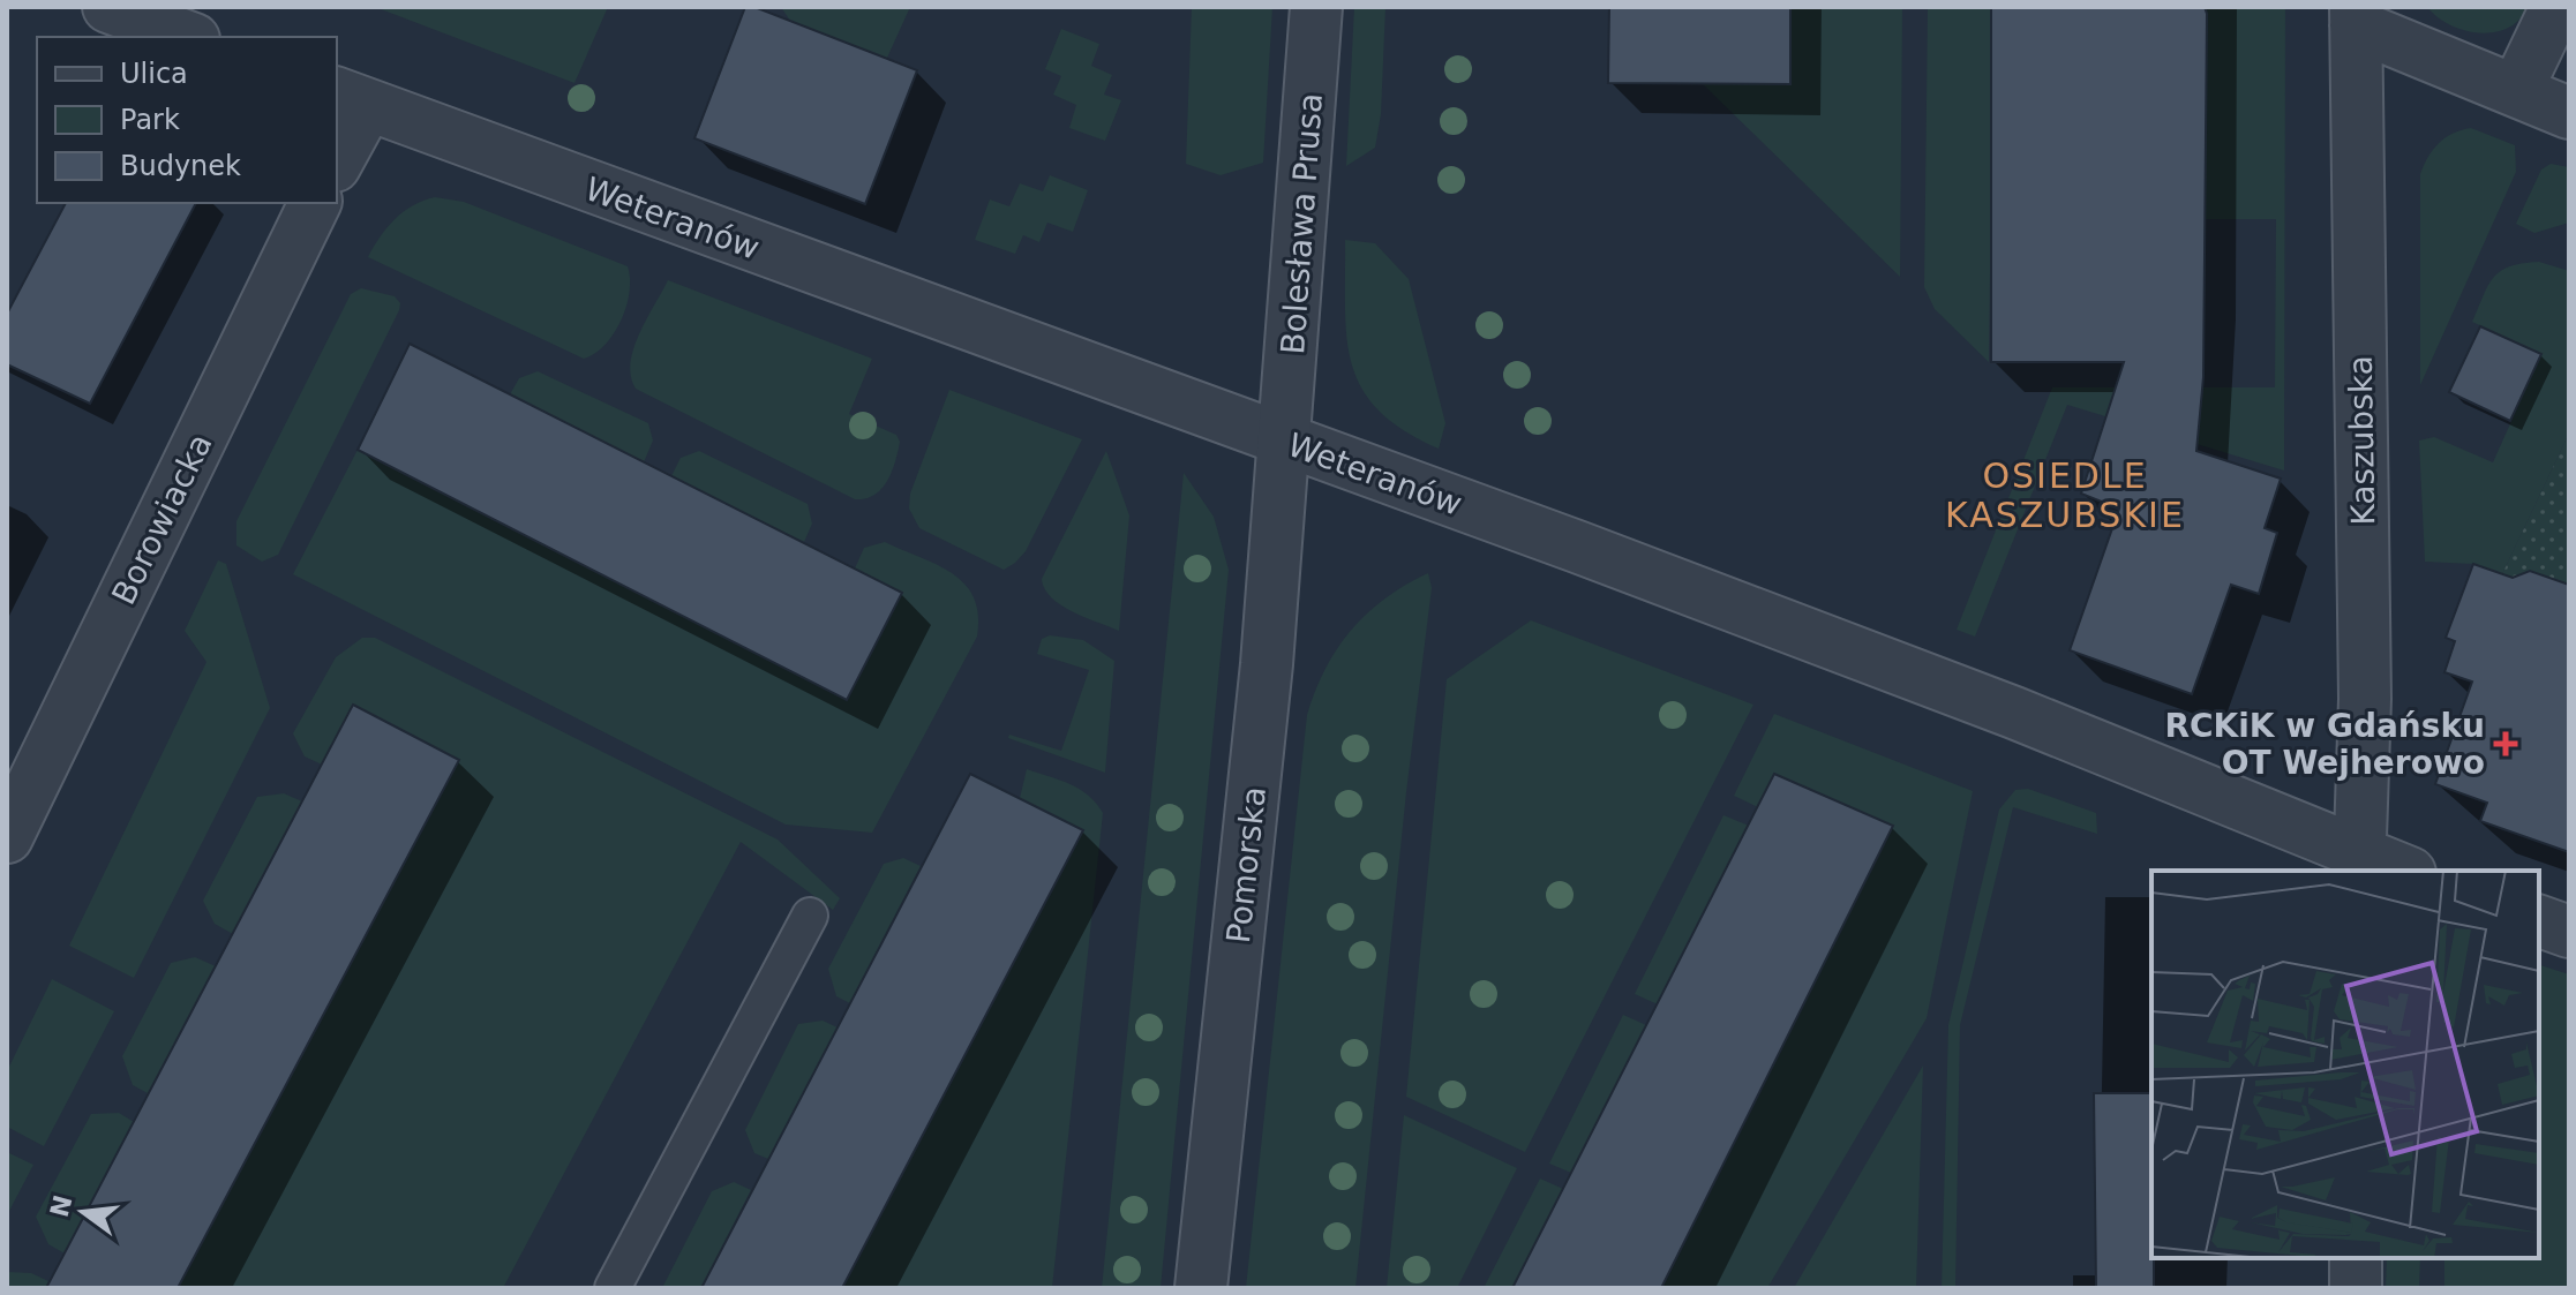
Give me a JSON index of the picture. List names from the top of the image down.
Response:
{
  "streets": {
    "street": [
      "Weteranów",
      "Bolesława Prusa",
      "Kaszubska",
      "Borowiacka",
      "Pomorska"
    ]
  },
  "crossings": [
    ["Weteranów", "Bolesława Prusa"],
    ["Weteranów", "Kaszubska"],
    ["Weteranów", "Pomorska"],
    ["Bolesława Prusa", "Pomorska"]
  ],
  "districts": ["OSIEDLE KASZUBSKIE"],
  "places": {
    "health": ["RCKiK w Gdańsku OT Wejherowo"]
  },
  "legend": ["Ulica", "Park", "Budynek"],
  "north": "left"
}
